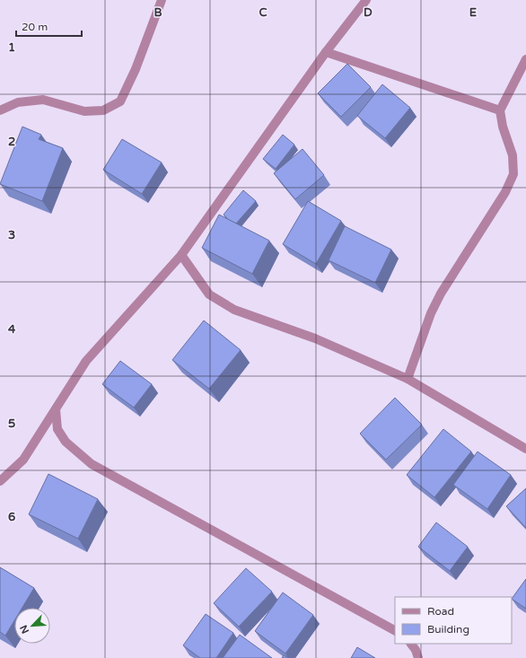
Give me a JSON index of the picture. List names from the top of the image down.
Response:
{
  "legend": ["Road", "Building"],
  "scale_bar": "20 m",
  "north": "bottom left",
  "grid": {
    "columns": [
      "B",
      "C",
      "D",
      "E"
    ],
    "rows": [
      "1",
      "2",
      "3",
      "4",
      "5",
      "6"
    ]
  }
}
